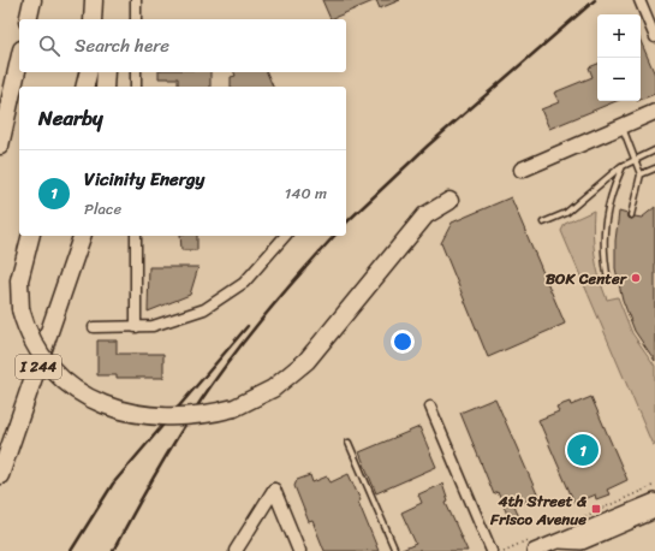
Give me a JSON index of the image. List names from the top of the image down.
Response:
{
  "streets": {
    "highway": ["I 244"]
  },
  "places": {
    "other": ["BOK Center"],
    "transit": ["4th Street & Frisco Avenue"]
  },
  "page": {
    "map_buttons": ["+", "−"],
    "search": "Search here",
    "heading": "Nearby",
    "list": [
      {
        "mark": "1",
        "name": "Vicinity Energy",
        "note": "Place",
        "value": "140 m"
      }
    ],
    "pins": "1"
  }
}
